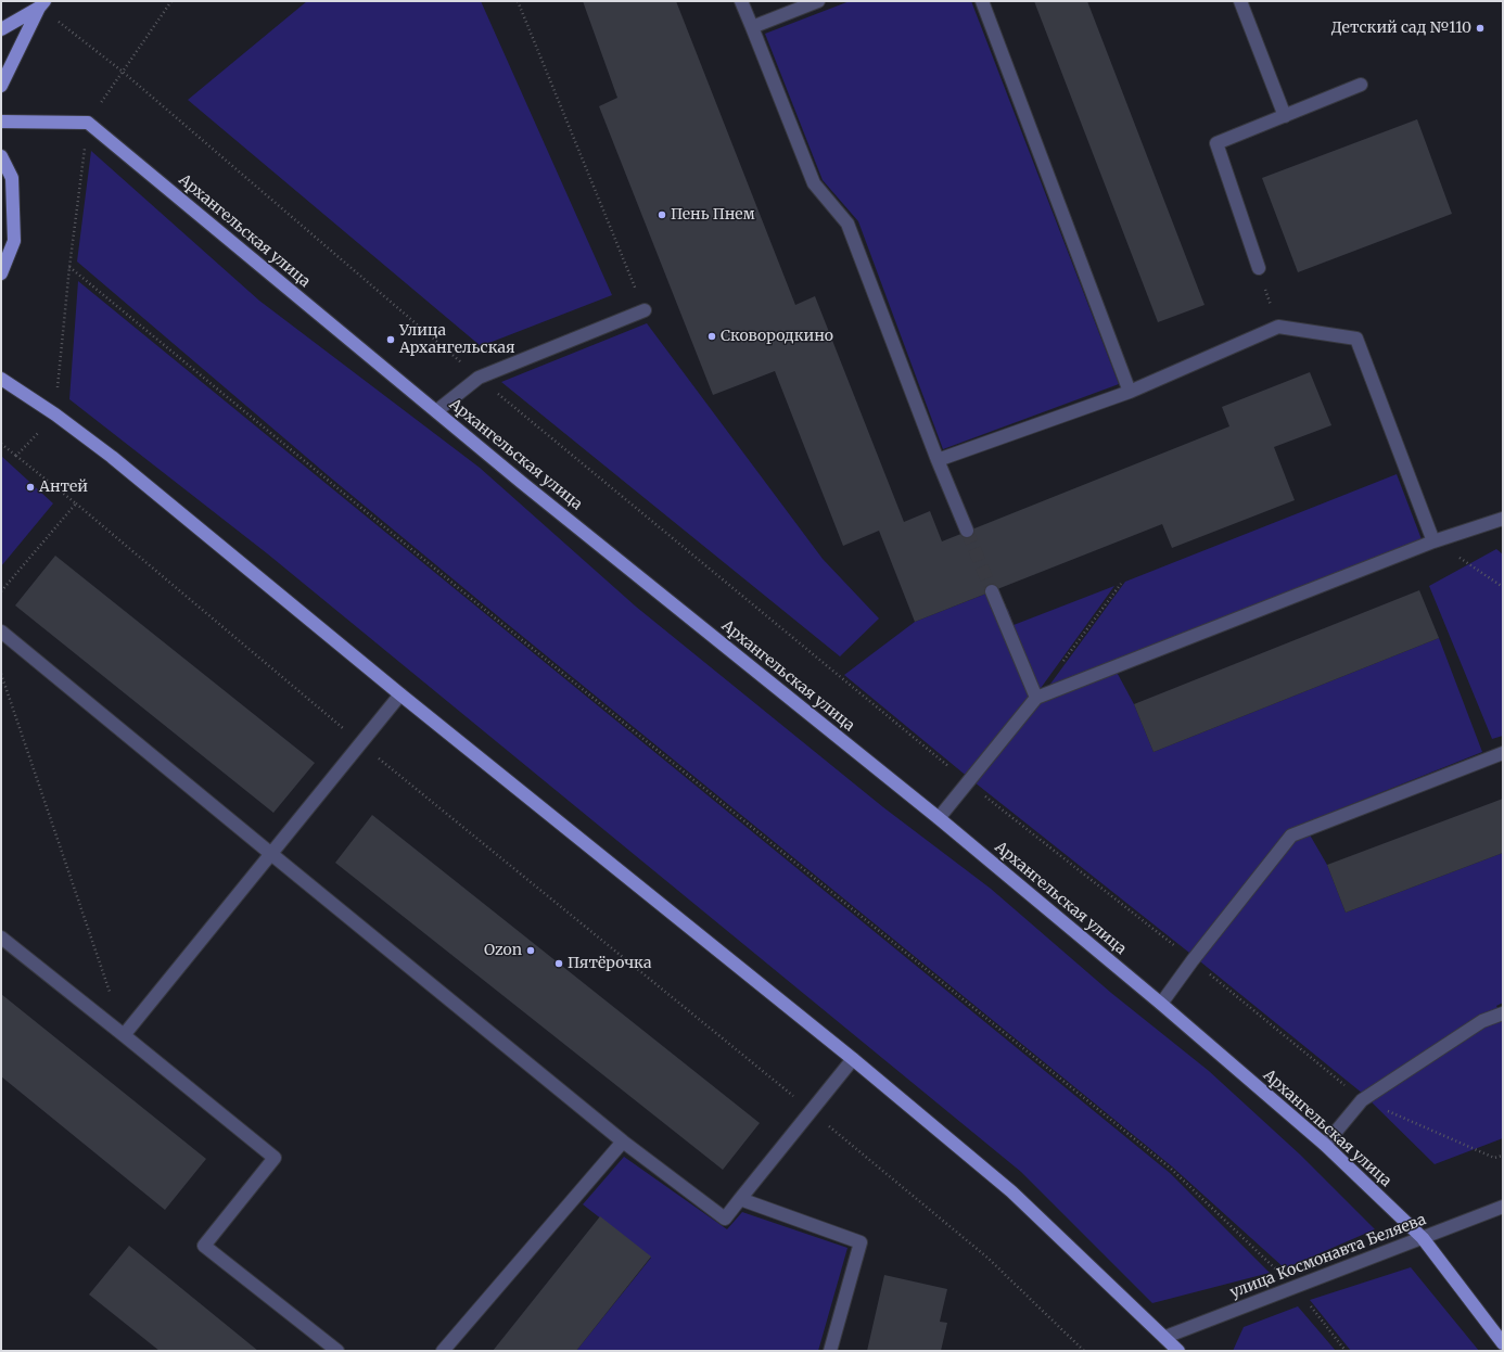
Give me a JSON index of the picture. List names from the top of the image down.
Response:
{
  "streets": {
    "main road": ["Архангельская улица"],
    "street": ["улица Космонавта Беляева"]
  },
  "crossings": [
    ["Архангельская улица", "улица Космонавта Беляева"]
  ],
  "places": [
    "Детский сад №110",
    "Пень Пнем",
    "Сковородкино",
    "Улица Архангельская",
    "Антей",
    "Ozon",
    "Пятёрочка"
  ]
}
